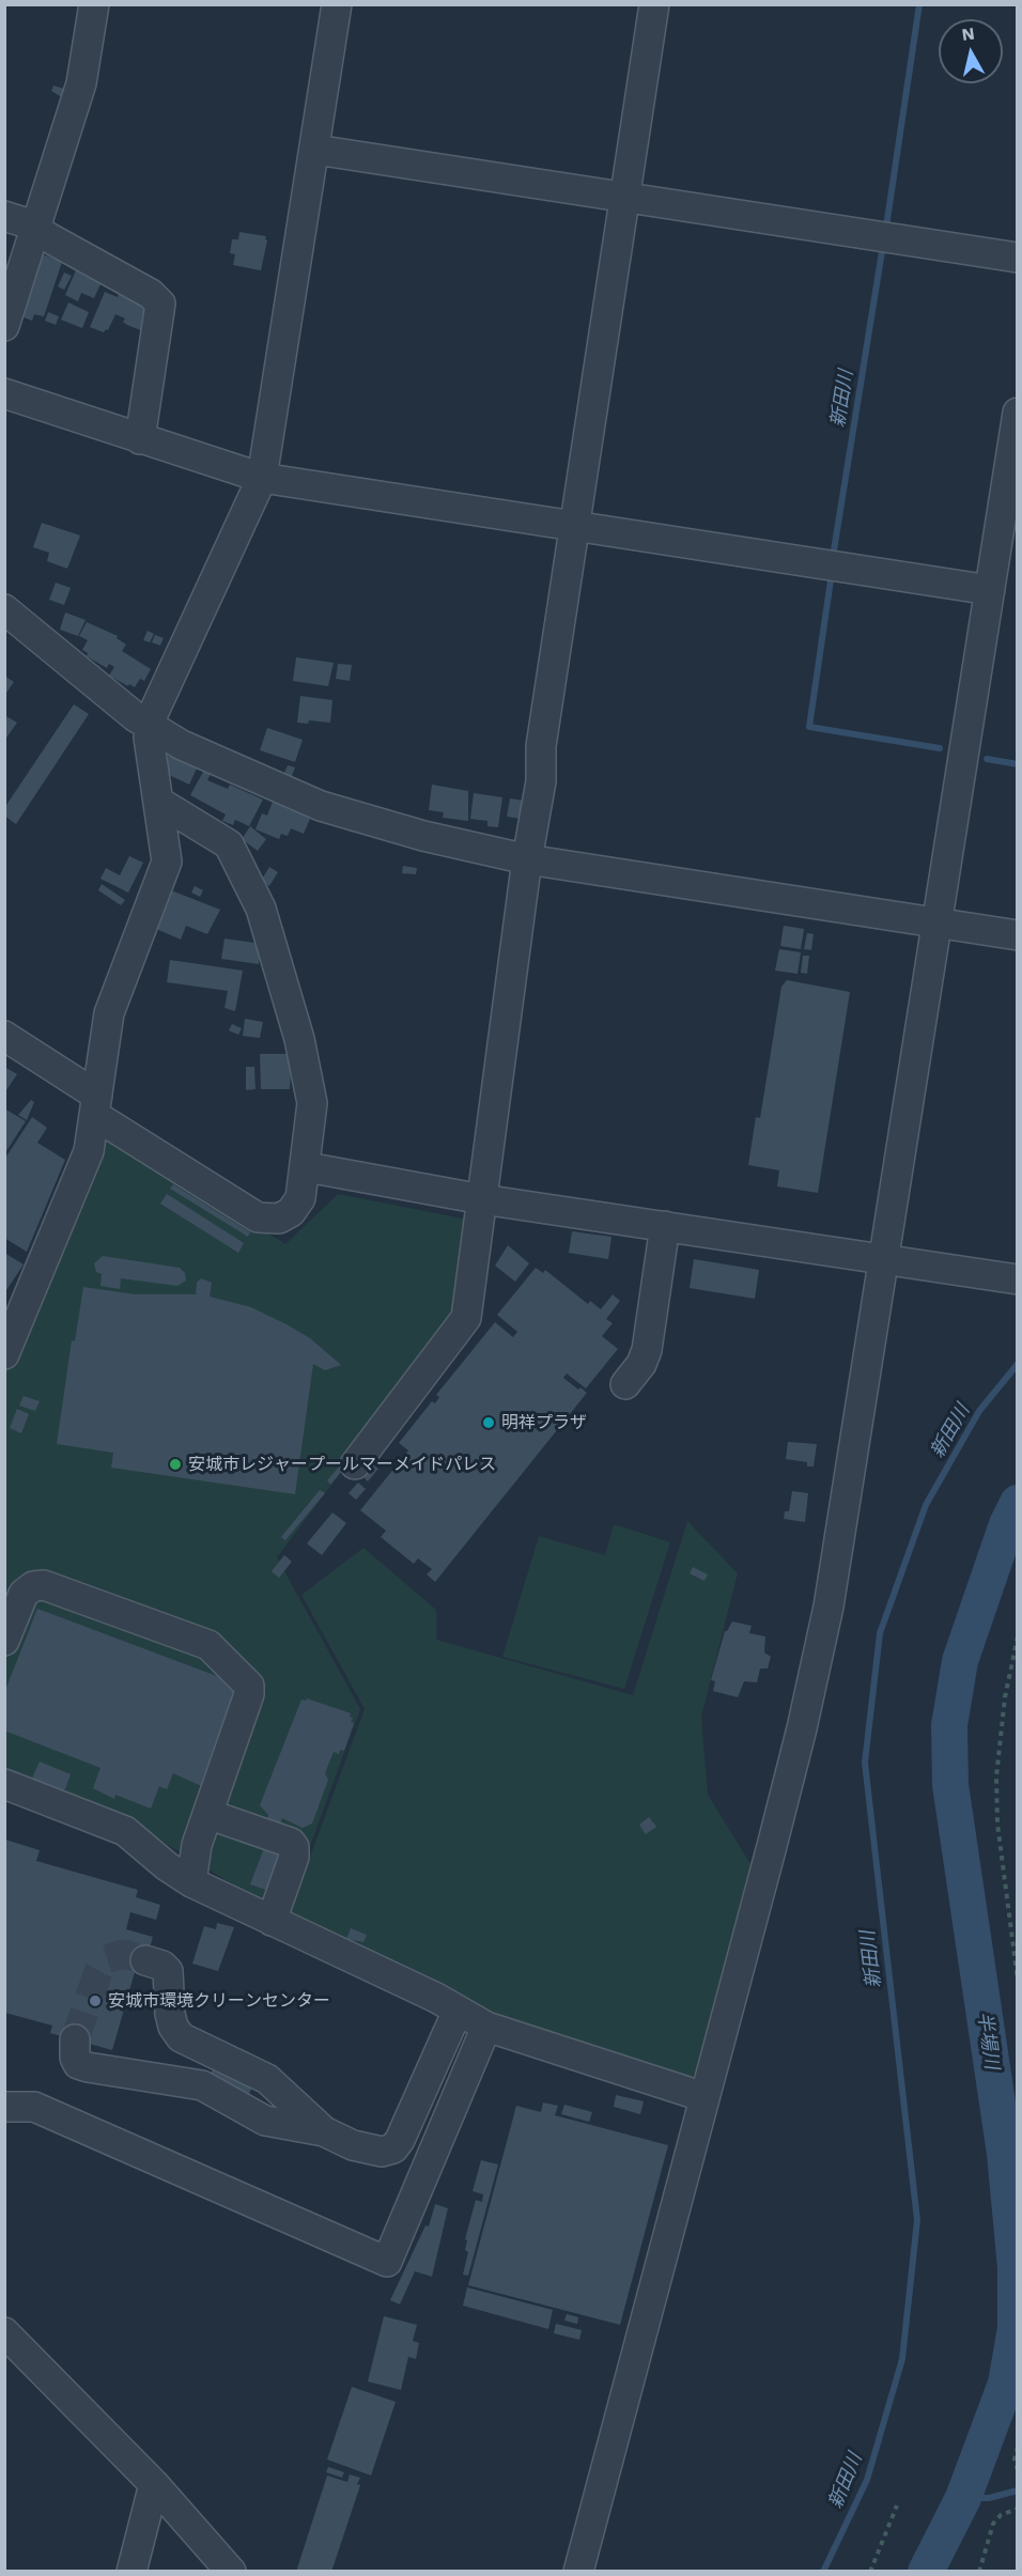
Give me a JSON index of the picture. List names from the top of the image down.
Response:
{
  "water": ["新田川", "半場川"],
  "places": ["明祥プラザ", "安城市レジャープールマーメイドパレス", "安城市環境クリーンセンター"],
  "north": "top"
}
